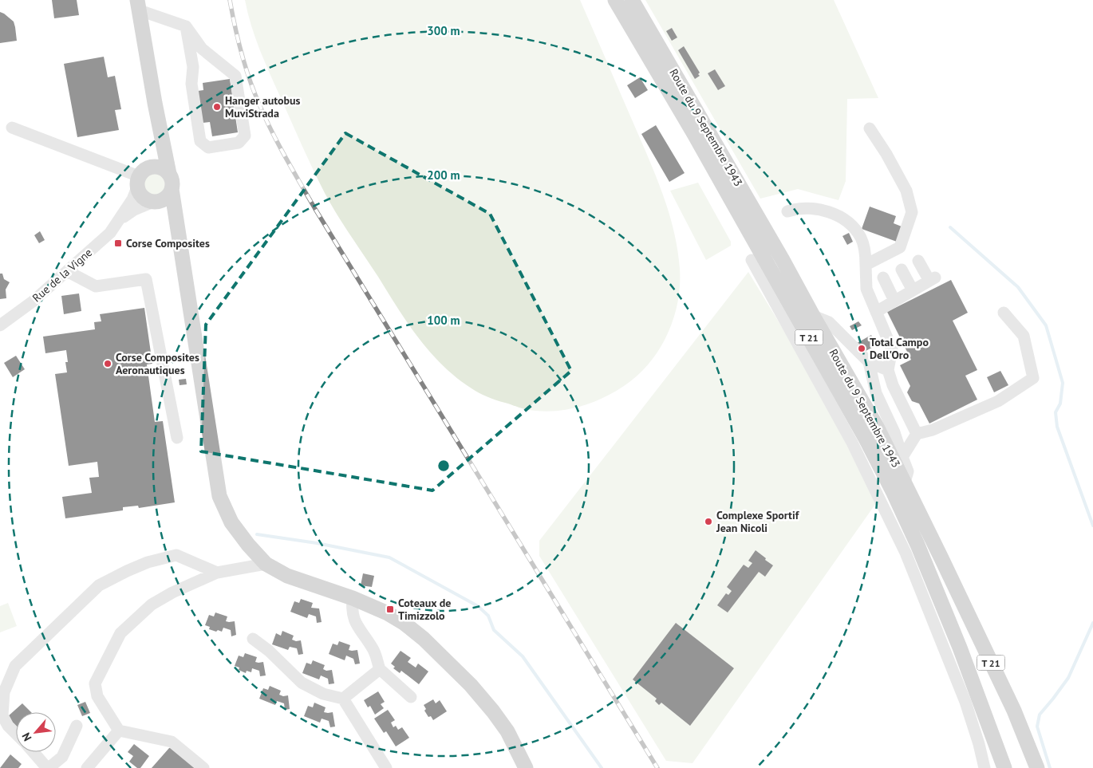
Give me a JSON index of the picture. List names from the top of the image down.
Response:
{
  "streets": {
    "main road": ["Route du 9 Septembre 1943", "T 21"],
    "street": ["Rue de la Vigne"]
  },
  "places": {
    "other": [
      "Hanger autobus MuviStrada",
      "Total Campo Dell'Oro",
      "Corse Composites Aeronautiques",
      "Complexe Sportif Jean Nicoli"
    ],
    "transit": ["Corse Composites", "Coteaux de Timizzolo"]
  },
  "north": "bottom left",
  "rings": ["300 m", "200 m", "100 m"]
}
